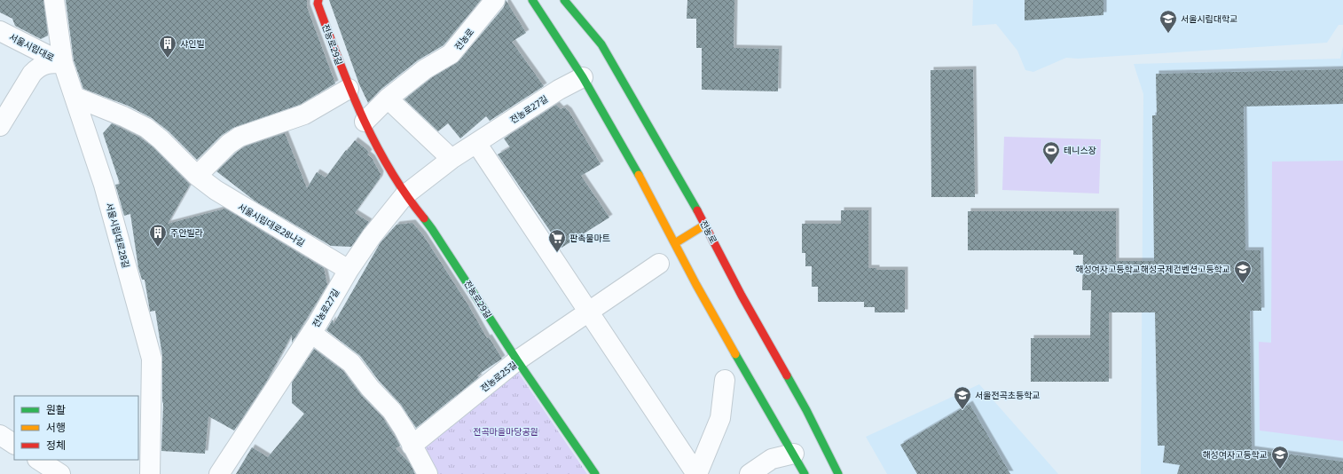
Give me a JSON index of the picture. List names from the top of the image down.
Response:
{
  "streets": {
    "main road": ["전농로", "전농로29길"],
    "street": [
      "서울시립대로",
      "전농로27길",
      "서울시립대로28나길",
      "서울시립대로28길",
      "전농로25길"
    ]
  },
  "crossings": [
    ["전농로29길", "전농로27길"],
    ["전농로29길", "전농로25길"],
    ["서울시립대로", "서울시립대로28길"],
    ["전농로27길", "서울시립대로28나길"],
    ["서울시립대로28나길", "서울시립대로28길"]
  ],
  "parks": ["전곡마을마당공원"],
  "places": {
    "school or university": [
      "서울시립대학교",
      "해성여자고등학교해성국제컨벤션고등학교",
      "서울전곡초등학교",
      "해성여자고등학교"
    ],
    "building": ["샤인빌", "주안빌라"],
    "sports": ["테니스장"],
    "supermarket": ["판촉물마트"]
  },
  "legend": ["원활", "서행", "정체"]
}
